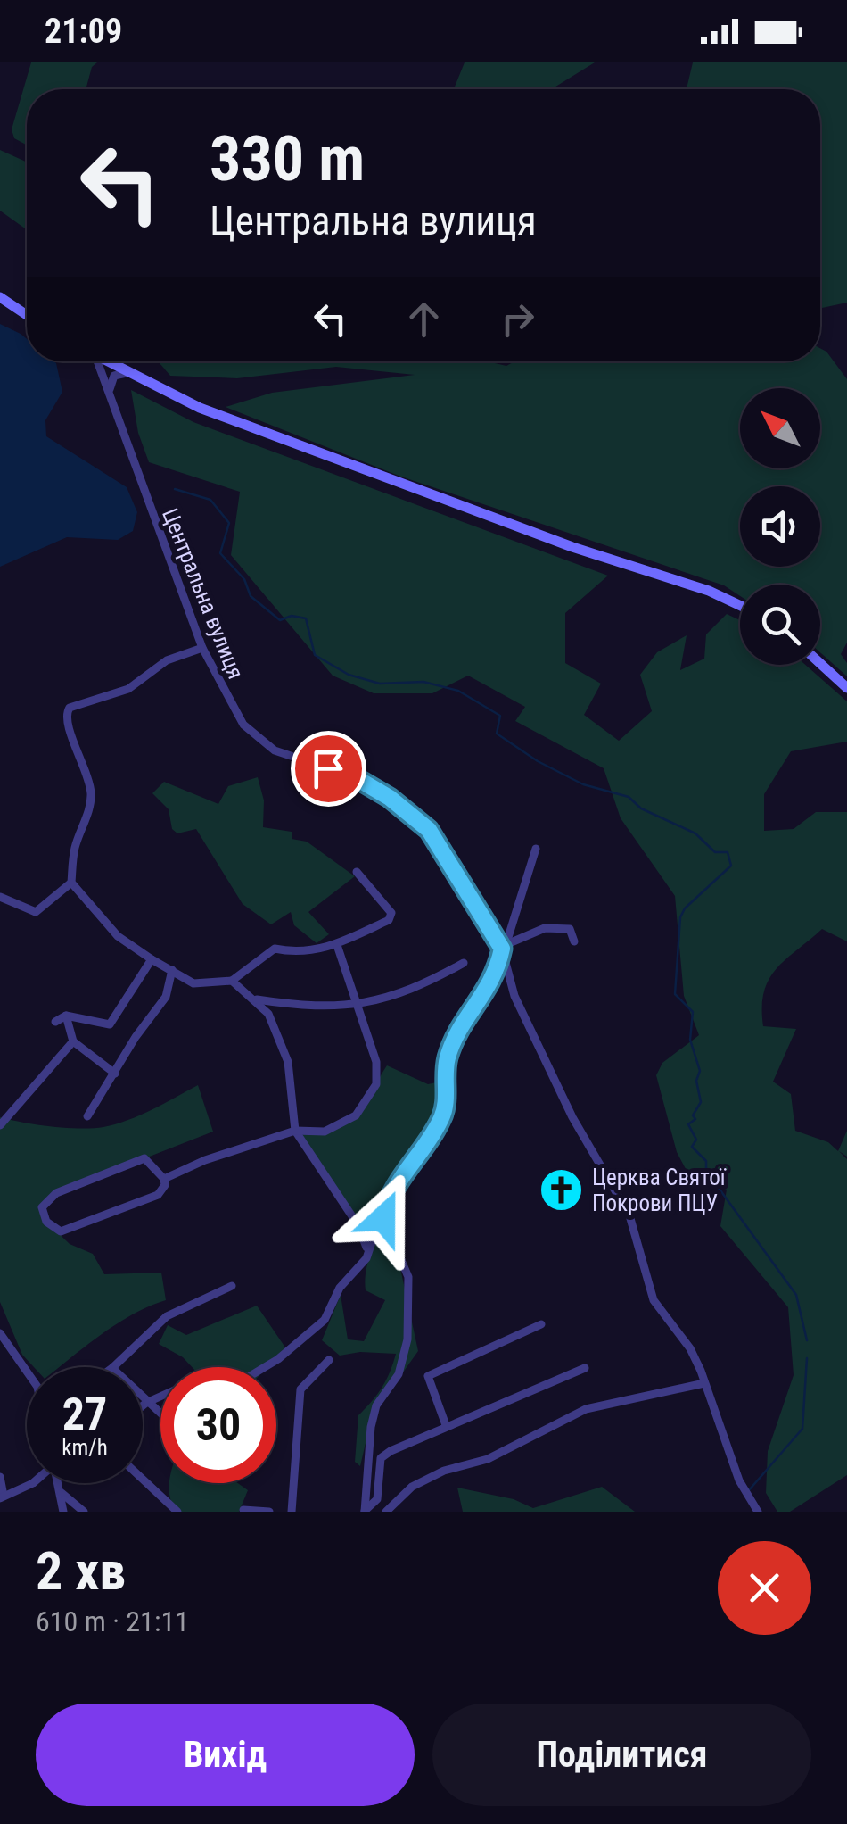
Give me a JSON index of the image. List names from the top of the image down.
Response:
{
  "streets": {
    "street": ["Центральна вулиця"]
  },
  "places": {
    "church": ["Церква Святої Покрови ПЦУ"]
  },
  "north": "top left",
  "page": {
    "status": "21:09",
    "turn": ["330 m", "Центральна вулиця"],
    "speed": "27 km/h",
    "limit": "30",
    "heading": ["2 хв", "610 m · 21:11"],
    "buttons": ["Вихід", "Поділитися"]
  }
}
